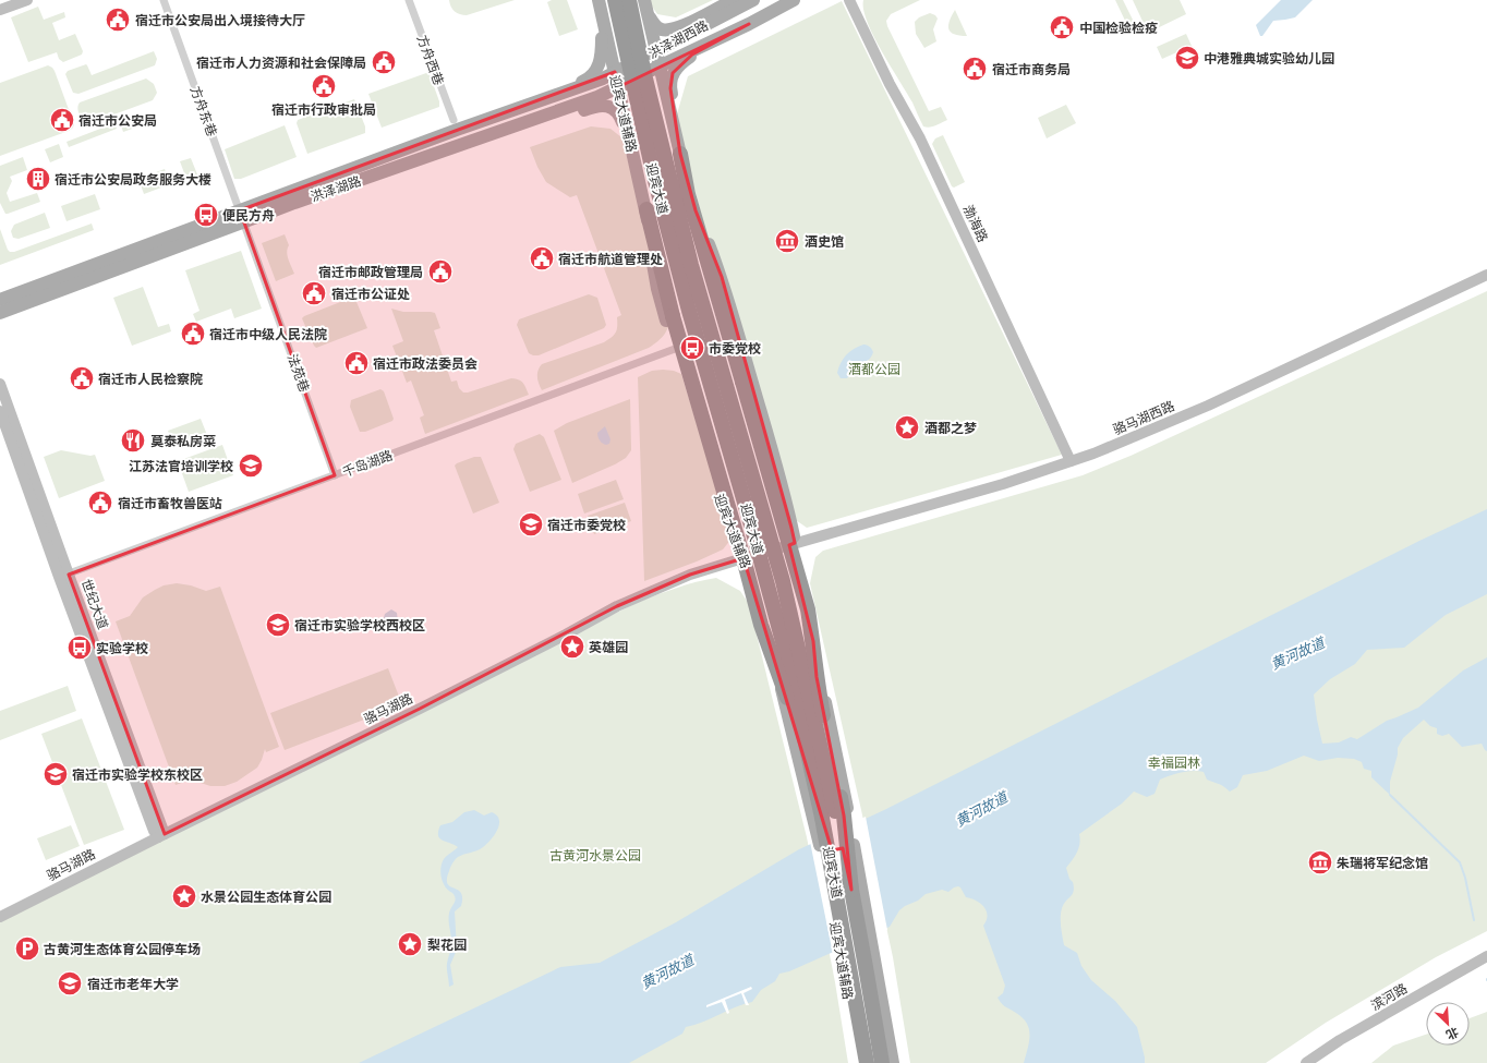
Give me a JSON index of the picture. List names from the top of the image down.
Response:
{
  "streets": {
    "highway": ["迎宾大道"],
    "main road": ["洪泽湖西路", "迎宾大道辅路", "洪泽湖路"],
    "street": [
      "方舟西巷",
      "方舟东巷",
      "渤海路",
      "法苑巷",
      "骆马湖西路",
      "千岛湖路",
      "世纪大道",
      "骆马湖路",
      "滨河路"
    ]
  },
  "crossings": [
    ["洪泽湖西路", "迎宾大道辅路"],
    ["洪泽湖西路", "洪泽湖路"],
    ["方舟东巷", "洪泽湖路"],
    ["方舟东巷", "法苑巷"],
    ["迎宾大道辅路", "洪泽湖路"],
    ["迎宾大道辅路", "迎宾大道"],
    ["迎宾大道辅路", "千岛湖路"],
    ["迎宾大道辅路", "骆马湖路"],
    ["洪泽湖路", "法苑巷"],
    ["渤海路", "骆马湖西路"],
    ["法苑巷", "千岛湖路"],
    ["骆马湖西路", "骆马湖路"],
    ["千岛湖路", "世纪大道"],
    ["世纪大道", "骆马湖路"]
  ],
  "water": ["黄河故道"],
  "parks": ["酒都公园", "幸福园林", "古黄河水景公园"],
  "places": {
    "public building": [
      "宿迁市公安局出入境接待大厅",
      "中国检验检疫",
      "宿迁市人力资源和社会保障局",
      "宿迁市商务局",
      "宿迁市行政审批局",
      "宿迁市公安局",
      "宿迁市航道管理处",
      "宿迁市邮政管理局",
      "宿迁市公证处",
      "宿迁市中级人民法院",
      "宿迁市政法委员会",
      "宿迁市人民检察院",
      "宿迁市畜牧兽医站"
    ],
    "school or university": [
      "中港雅典城实验幼儿园",
      "江苏法官培训学校",
      "宿迁市委党校",
      "宿迁市实验学校西校区",
      "宿迁市实验学校东校区",
      "宿迁市老年大学"
    ],
    "building": ["宿迁市公安局政务服务大楼"],
    "bus stop": ["便民方舟", "市委党校", "实验学校"],
    "museum": ["酒史馆", "朱瑞将军纪念馆"],
    "place": [
      "酒都之梦",
      "英雄园",
      "水景公园生态体育公园",
      "梨花园"
    ],
    "restaurant": ["莫泰私房菜"],
    "parking": ["古黄河生态体育公园停车场"]
  },
  "north": "bottom right"
}
